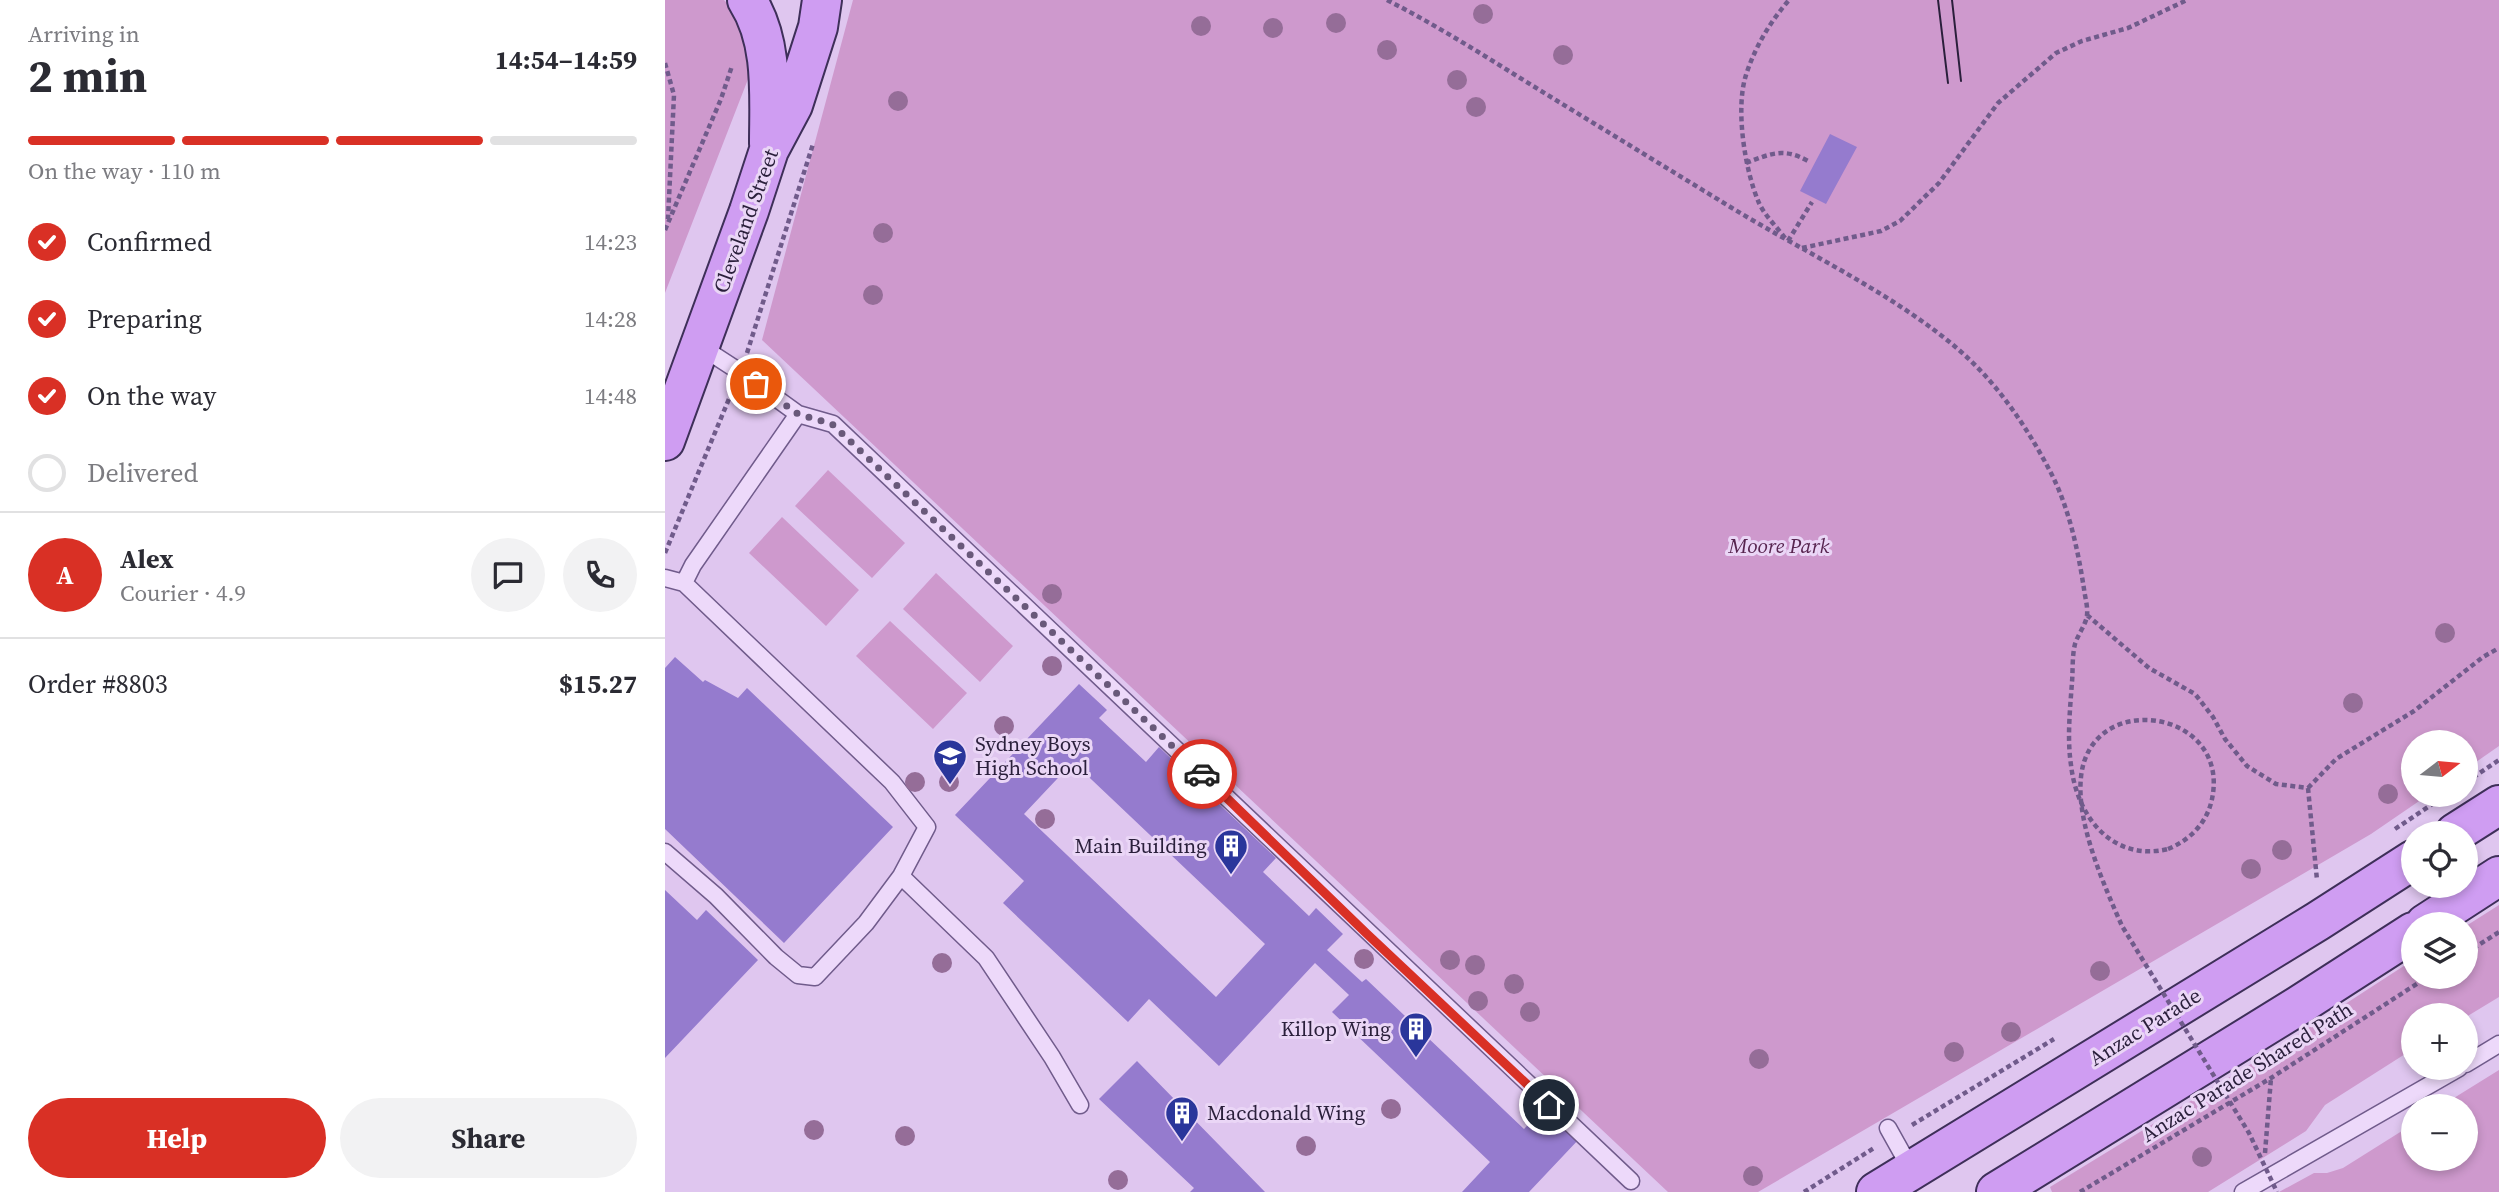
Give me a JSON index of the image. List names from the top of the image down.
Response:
{
  "streets": {
    "main road": ["Cleveland Street", "Anzac Parade"],
    "path": ["Anzac Parade Shared Path"]
  },
  "parks": ["Moore Park"],
  "places": {
    "school or university": ["Sydney Boys High School"],
    "building": ["Main Building", "Killop Wing", "Macdonald Wing"]
  },
  "north": "right",
  "page": {
    "heading": ["2 min", "Arriving in", "14:54–14:59"],
    "panel": [
      "Alex",
      "Courier · 4.9",
      "Order #8803",
      "$15.27"
    ],
    "bar": "On the way · 110 m",
    "list": [
      ["Confirmed", "14:23"],
      ["Preparing", "14:28"],
      ["On the way", "14:48"],
      "Delivered"
    ],
    "round": "A",
    "map_buttons": ["+", "−"],
    "buttons": ["Help", "Share"]
  }
}
